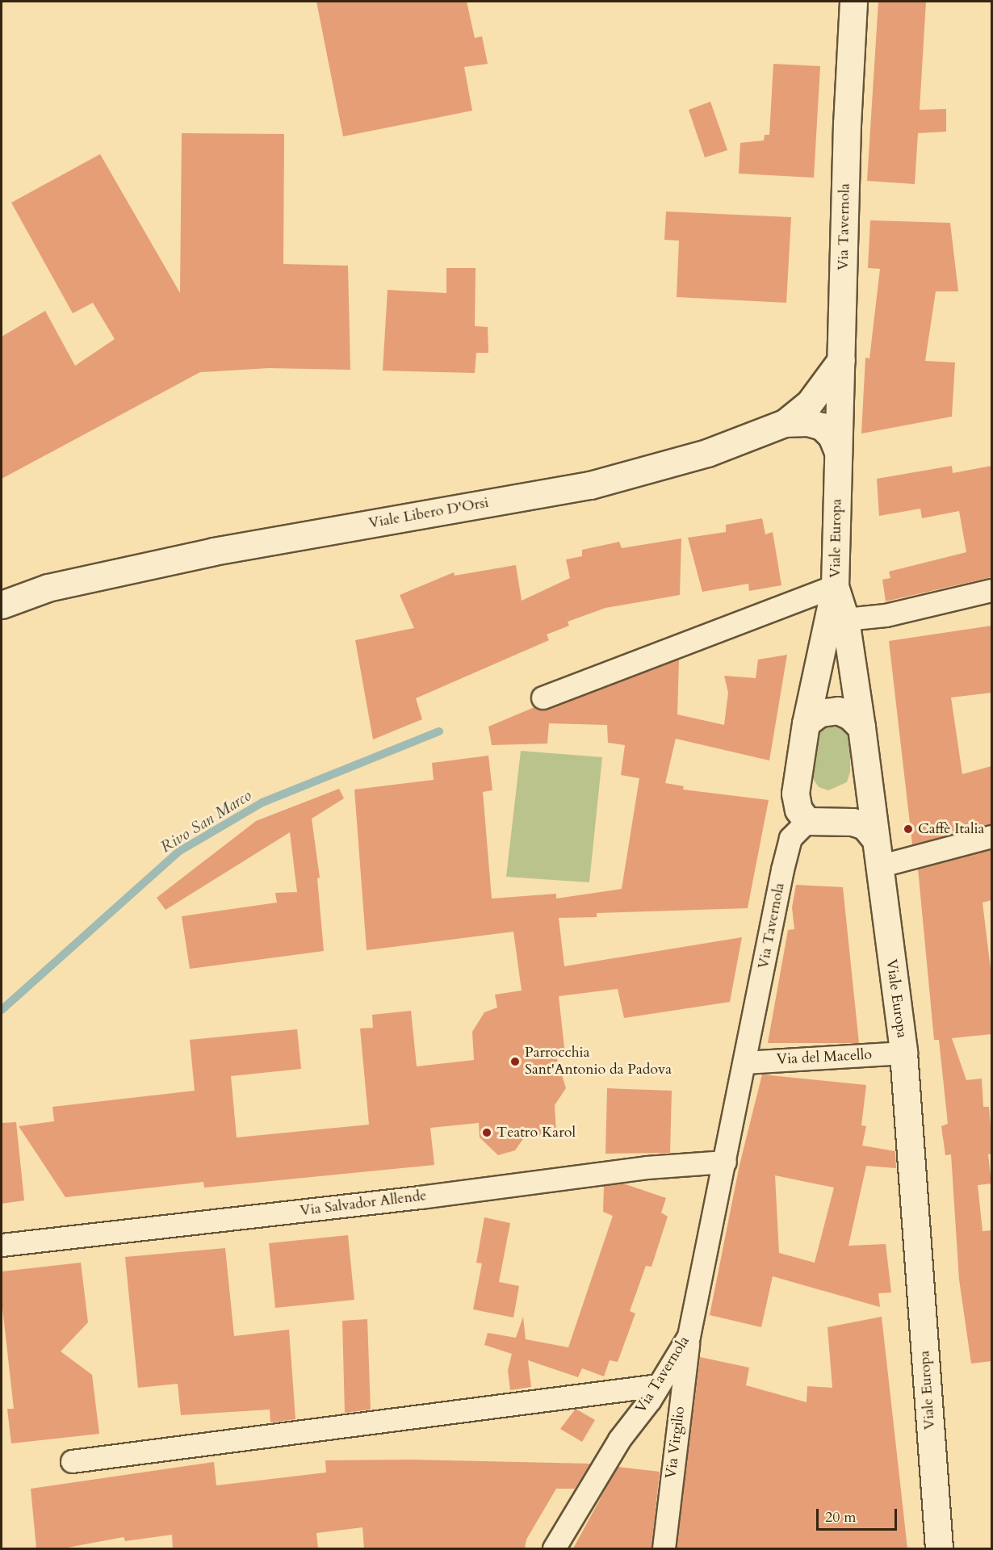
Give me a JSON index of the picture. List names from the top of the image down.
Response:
{
  "streets": {
    "main road": ["Via Tavernola", "Viale Libero D'Orsi", "Viale Europa"],
    "street": ["Via del Macello", "Via Salvador Allende", "Via Virgilio"]
  },
  "crossings": [
    ["Via Tavernola", "Viale Libero D'Orsi"],
    ["Via Tavernola", "Viale Europa"],
    ["Via Tavernola", "Via del Macello"],
    ["Via Tavernola", "Via Salvador Allende"],
    ["Via Tavernola", "Via Virgilio"],
    ["Viale Libero D'Orsi", "Viale Europa"],
    ["Viale Europa", "Via del Macello"]
  ],
  "water": ["Rivo San Marco"],
  "places": ["Caffè Italia", "Parrocchia Sant'Antonio da Padova", "Teatro Karol"],
  "scale_bar": "20 m"
}
